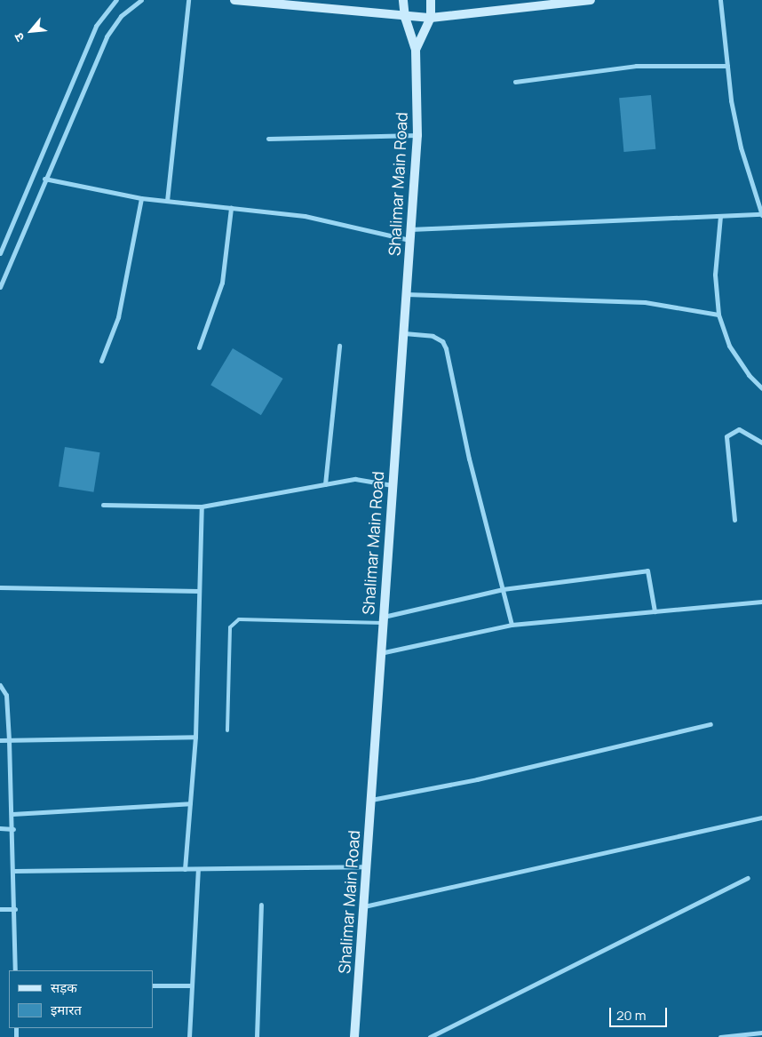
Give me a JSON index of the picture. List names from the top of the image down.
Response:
{
  "streets": {
    "street": ["Shalimar Main Road"]
  },
  "legend": ["सड़क", "इमारत"],
  "scale_bar": "20 m",
  "north": "bottom left"
}
